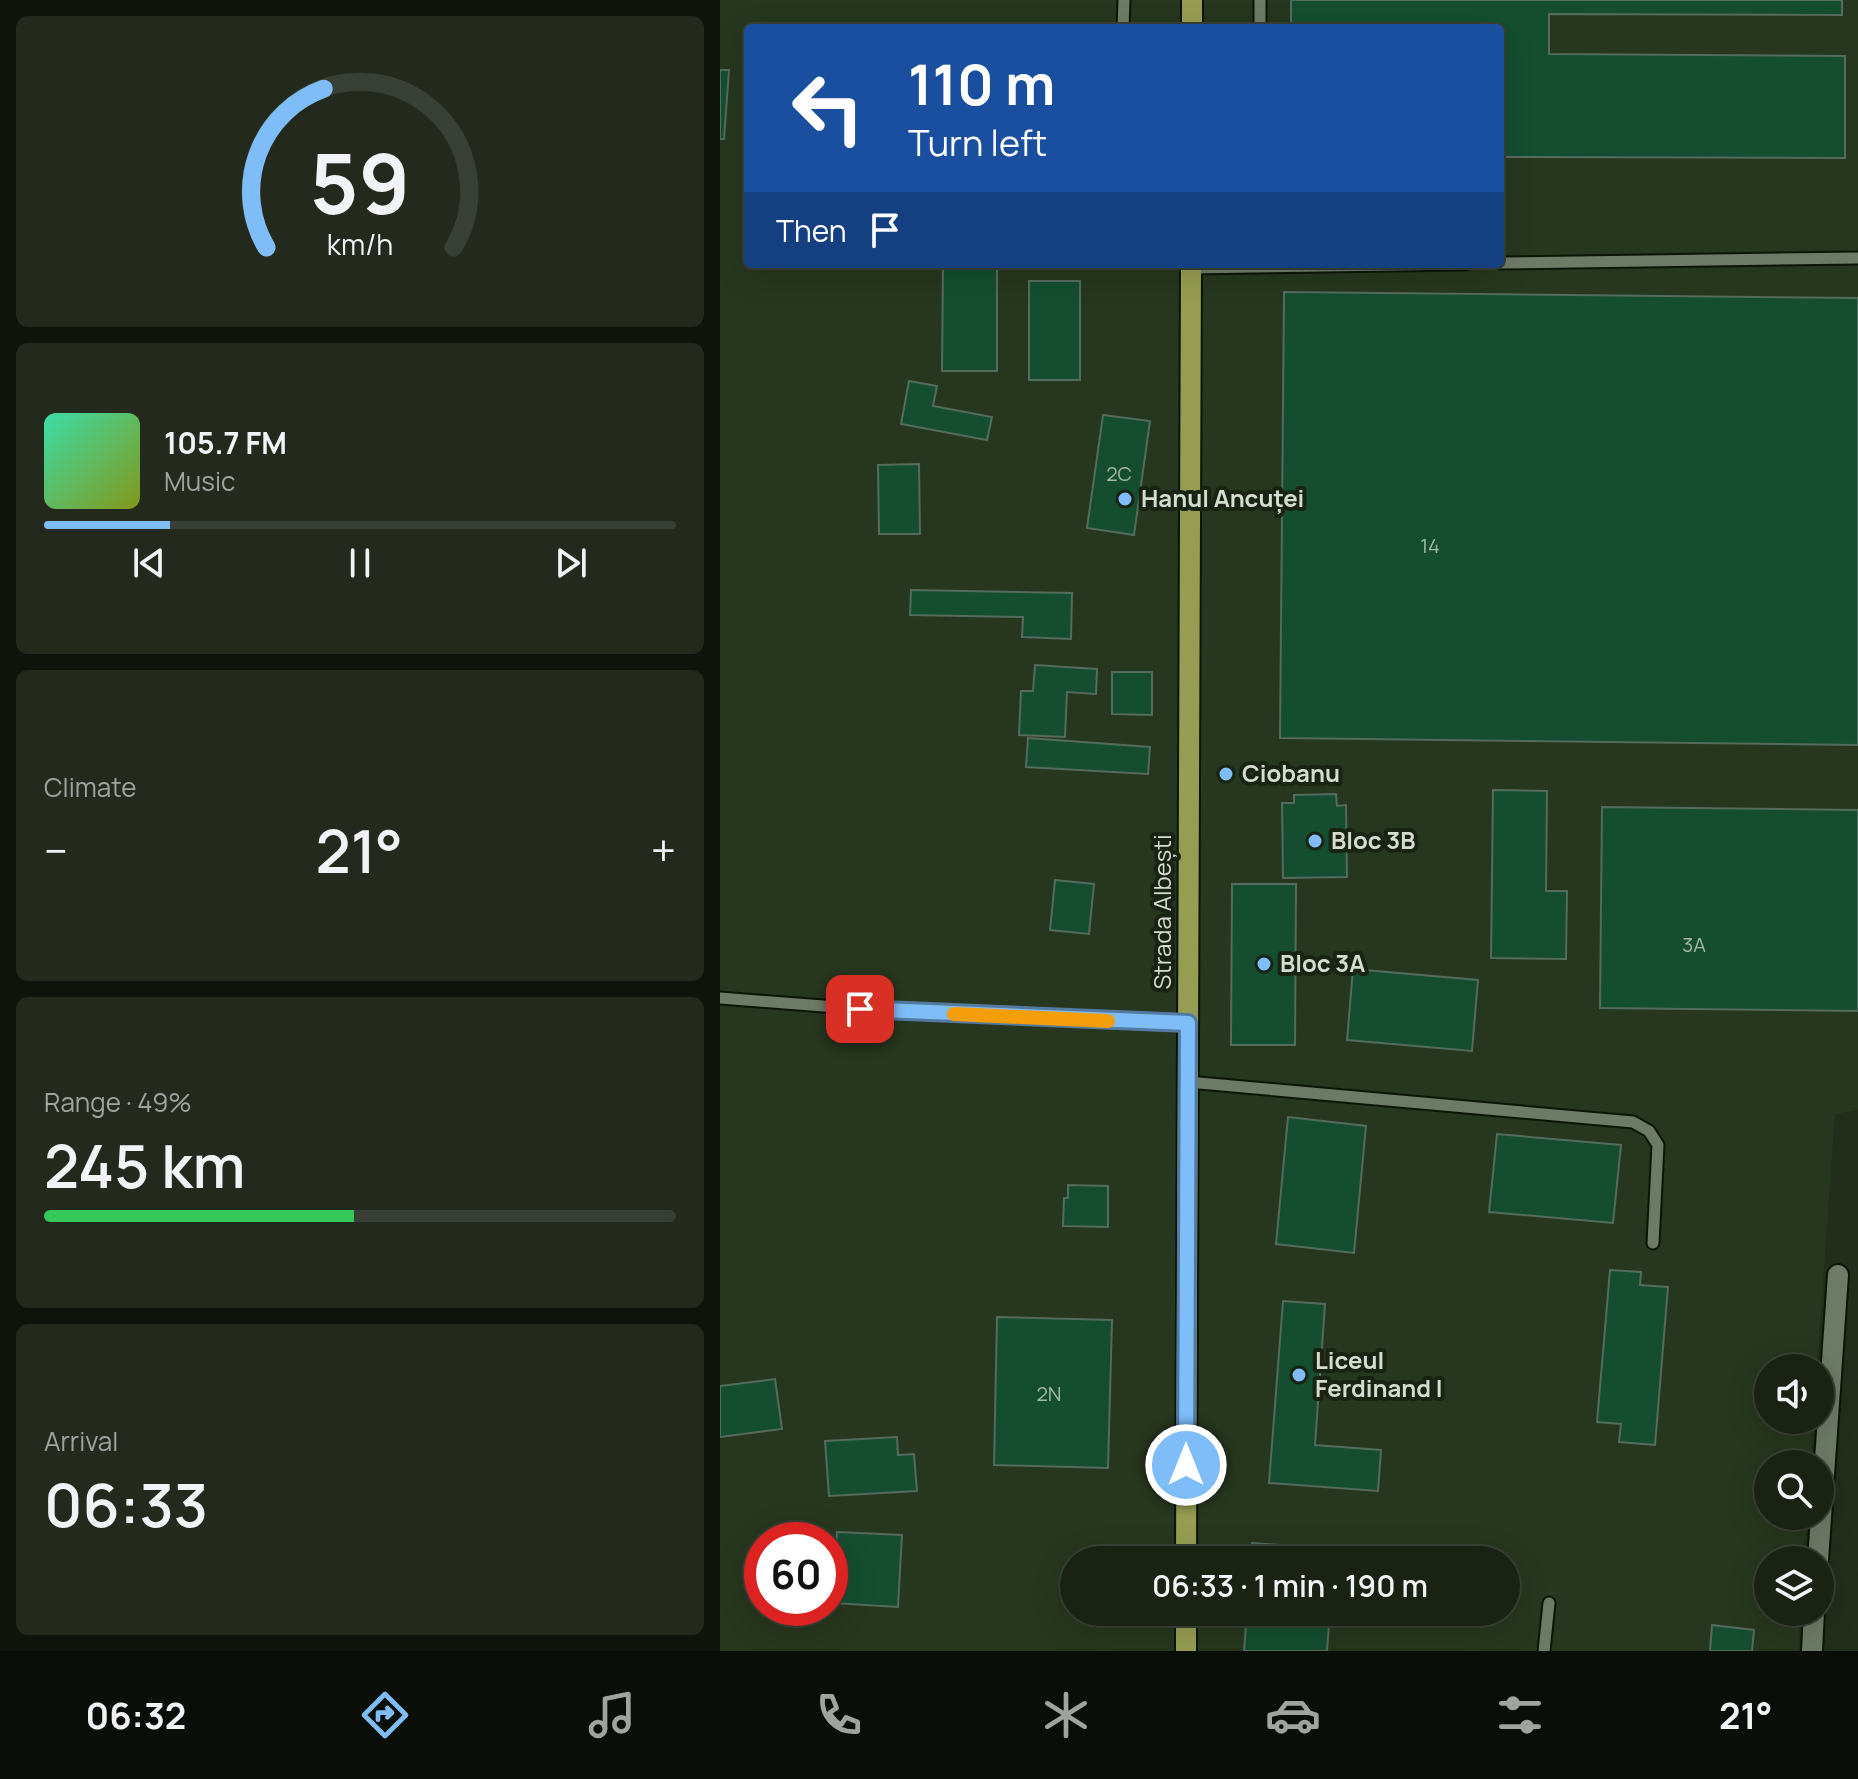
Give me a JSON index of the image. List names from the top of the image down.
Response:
{
  "streets": {
    "main road": ["Strada Albești"]
  },
  "places": [
    "Hanul Ancuței",
    "Ciobanu",
    "Bloc 3B",
    "Bloc 3A",
    "Liceul Ferdinand I"
  ],
  "house_numbers": [
    "2C",
    "14",
    "3A",
    "2N"
  ],
  "page": {
    "turn": ["110 m", "Turn left"],
    "then": "Then",
    "song": ["105.7 FM", "Music"],
    "tile": [
      "Climate",
      ["Range · 49%", "245 km"],
      ["Arrival", "06:33"]
    ],
    "heat": ["−", "21°", "+"],
    "limit": "60",
    "trip": "06:33 · 1 min · 190 m",
    "tabs": ["06:32", "21°"],
    "gauge": ["59", "km/h"]
  }
}
